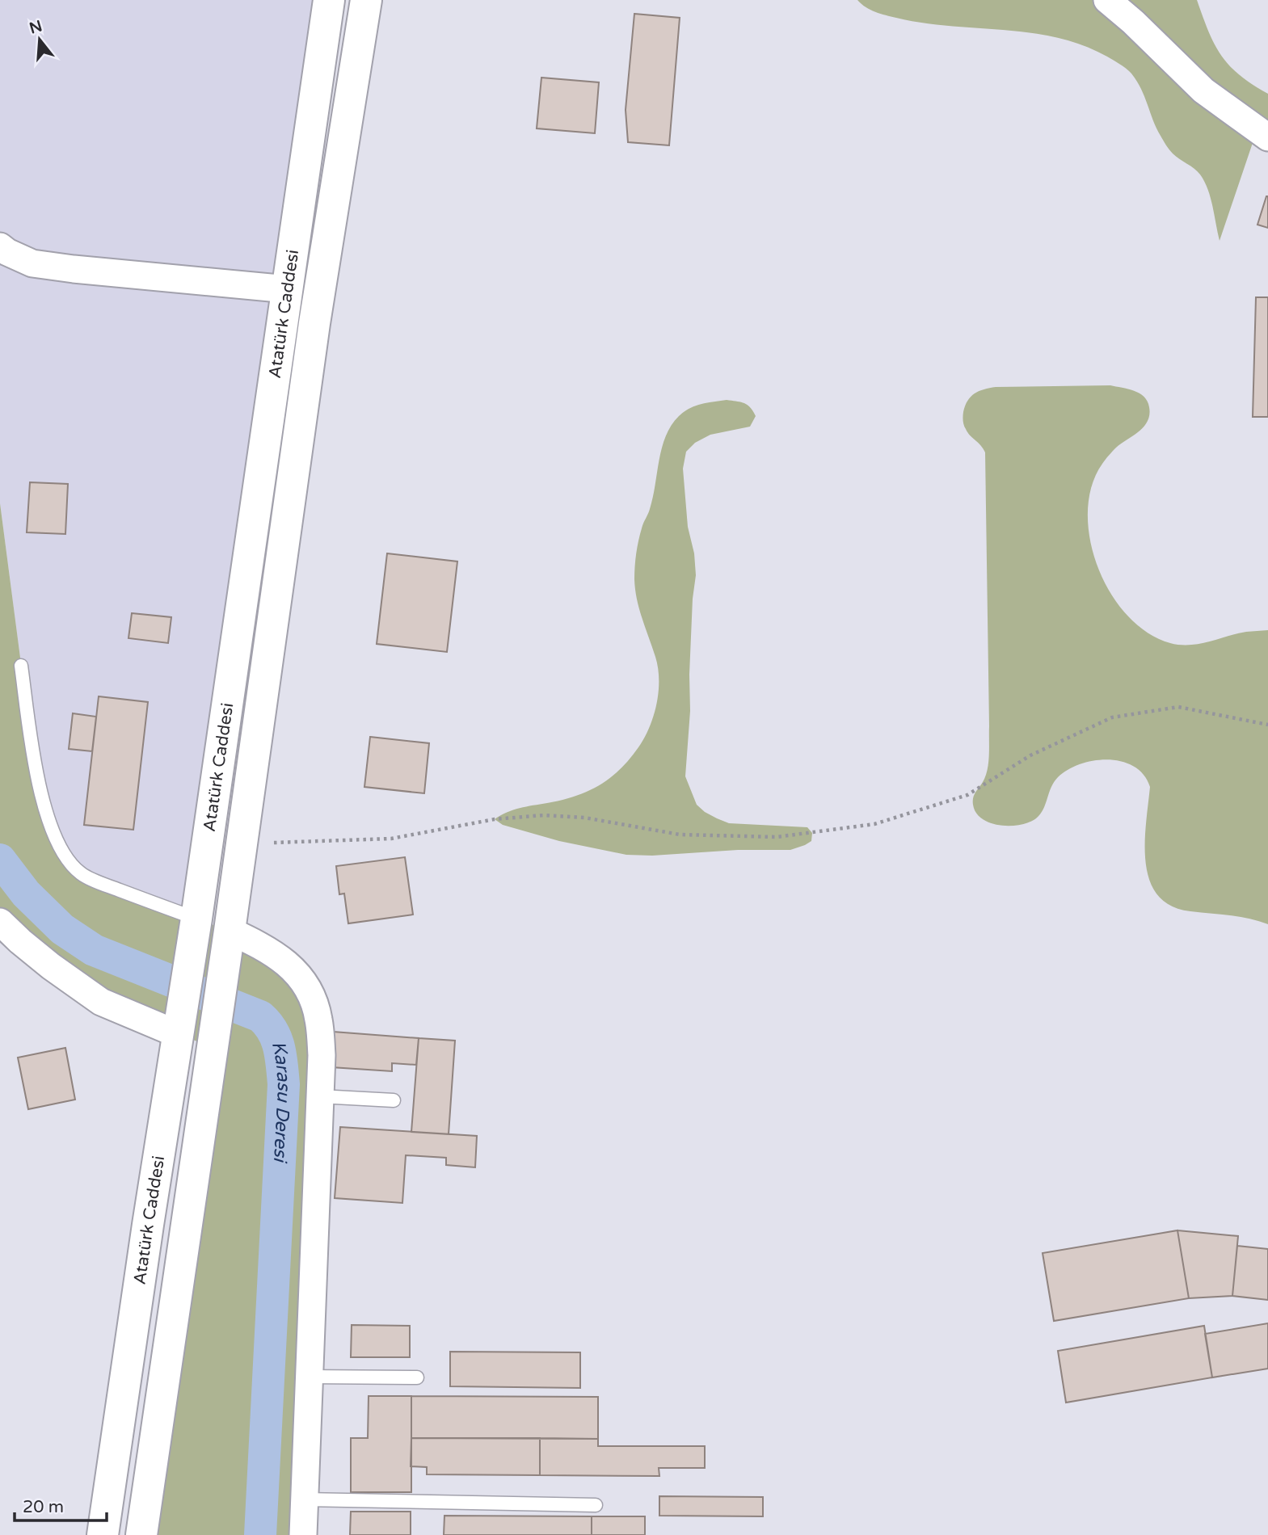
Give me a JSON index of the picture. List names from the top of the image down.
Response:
{
  "streets": {
    "highway": ["Atatürk Caddesi"]
  },
  "water": ["Karasu Deresi"],
  "scale_bar": "20 m",
  "north": "top"
}
